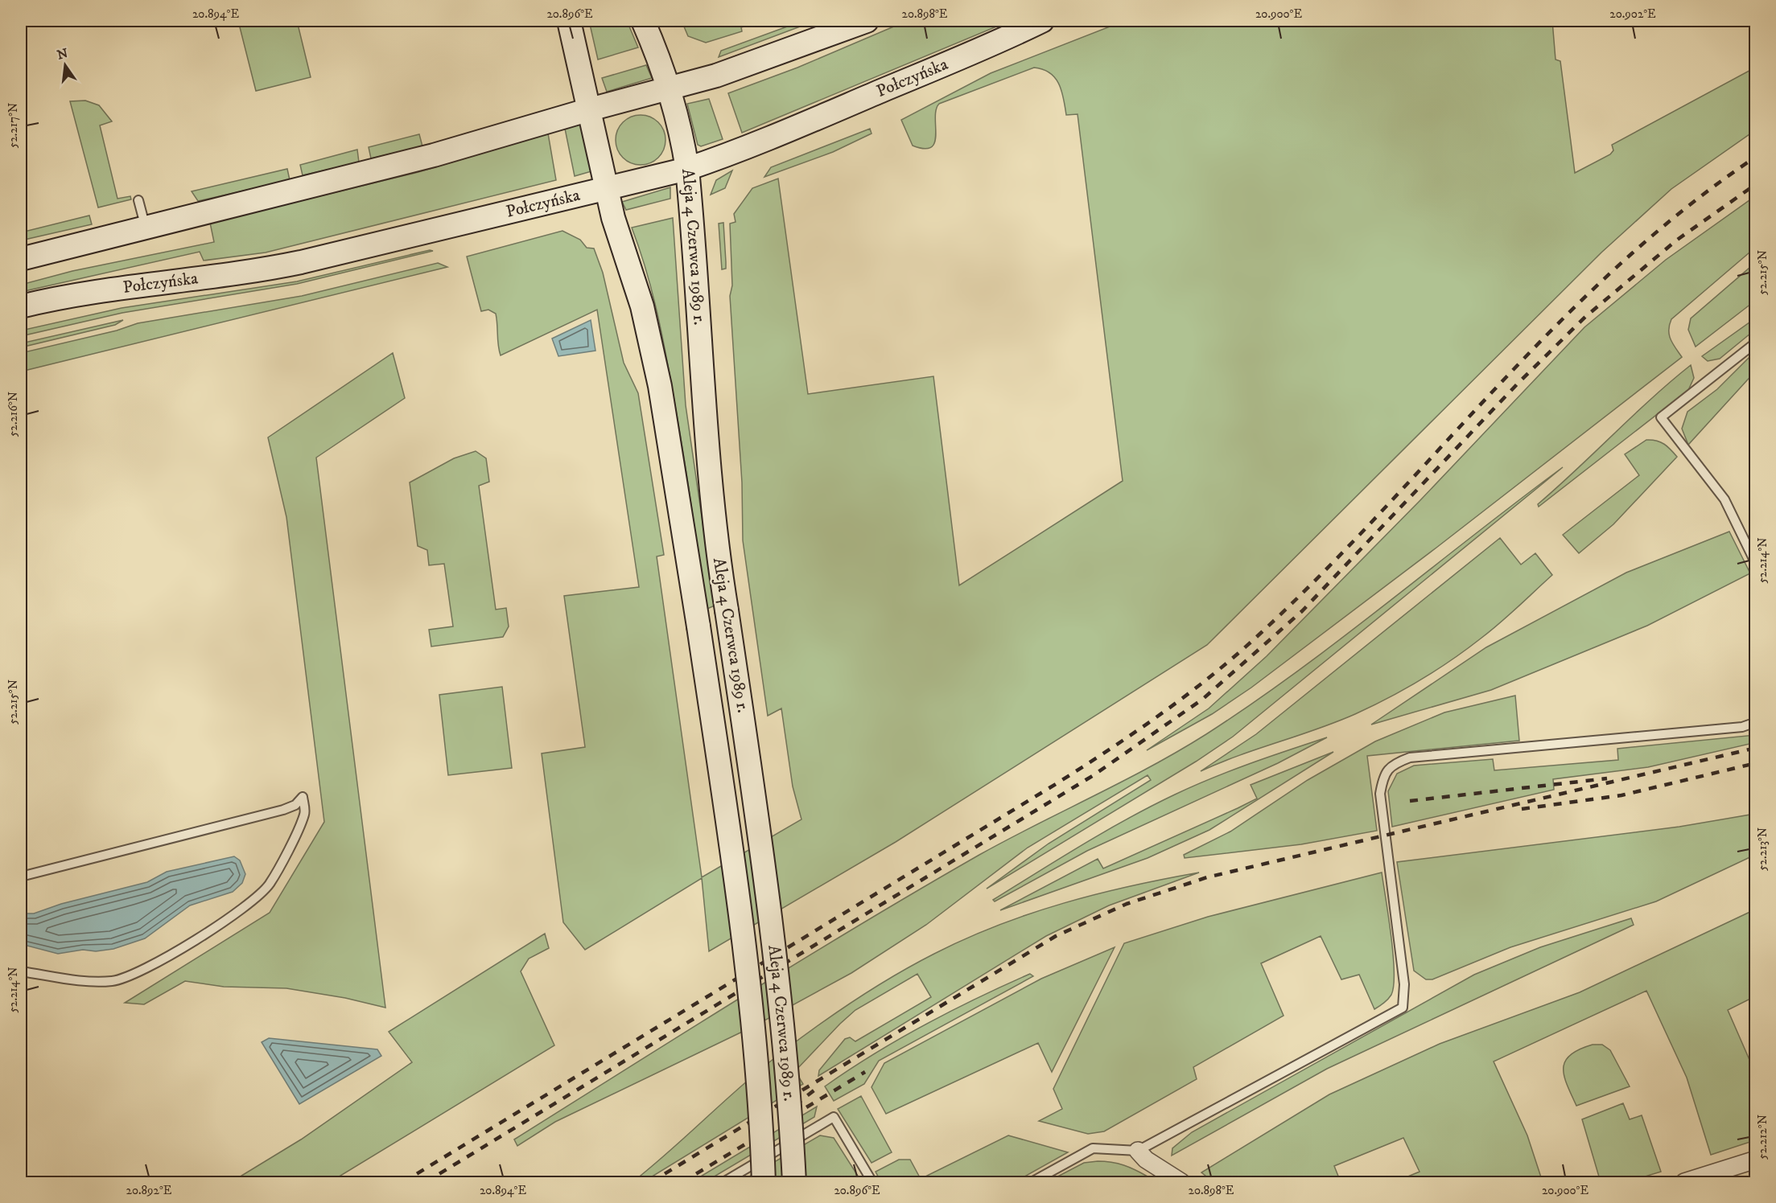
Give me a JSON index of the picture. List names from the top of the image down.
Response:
{
  "streets": {
    "main road": ["Połczyńska", "Aleja 4 Czerwca 1989 r."]
  },
  "crossings": [
    ["Połczyńska", "Aleja 4 Czerwca 1989 r."]
  ],
  "north": "top",
  "coordinates": [
    "20.894°E",
    "20.896°E",
    "20.898°E",
    "20.900°E",
    "20.902°E",
    "52.217°N",
    "52.215°N",
    "52.216°N",
    "52.214°N",
    "52.213°N",
    "52.212°N",
    "20.892°E"
  ]
}
